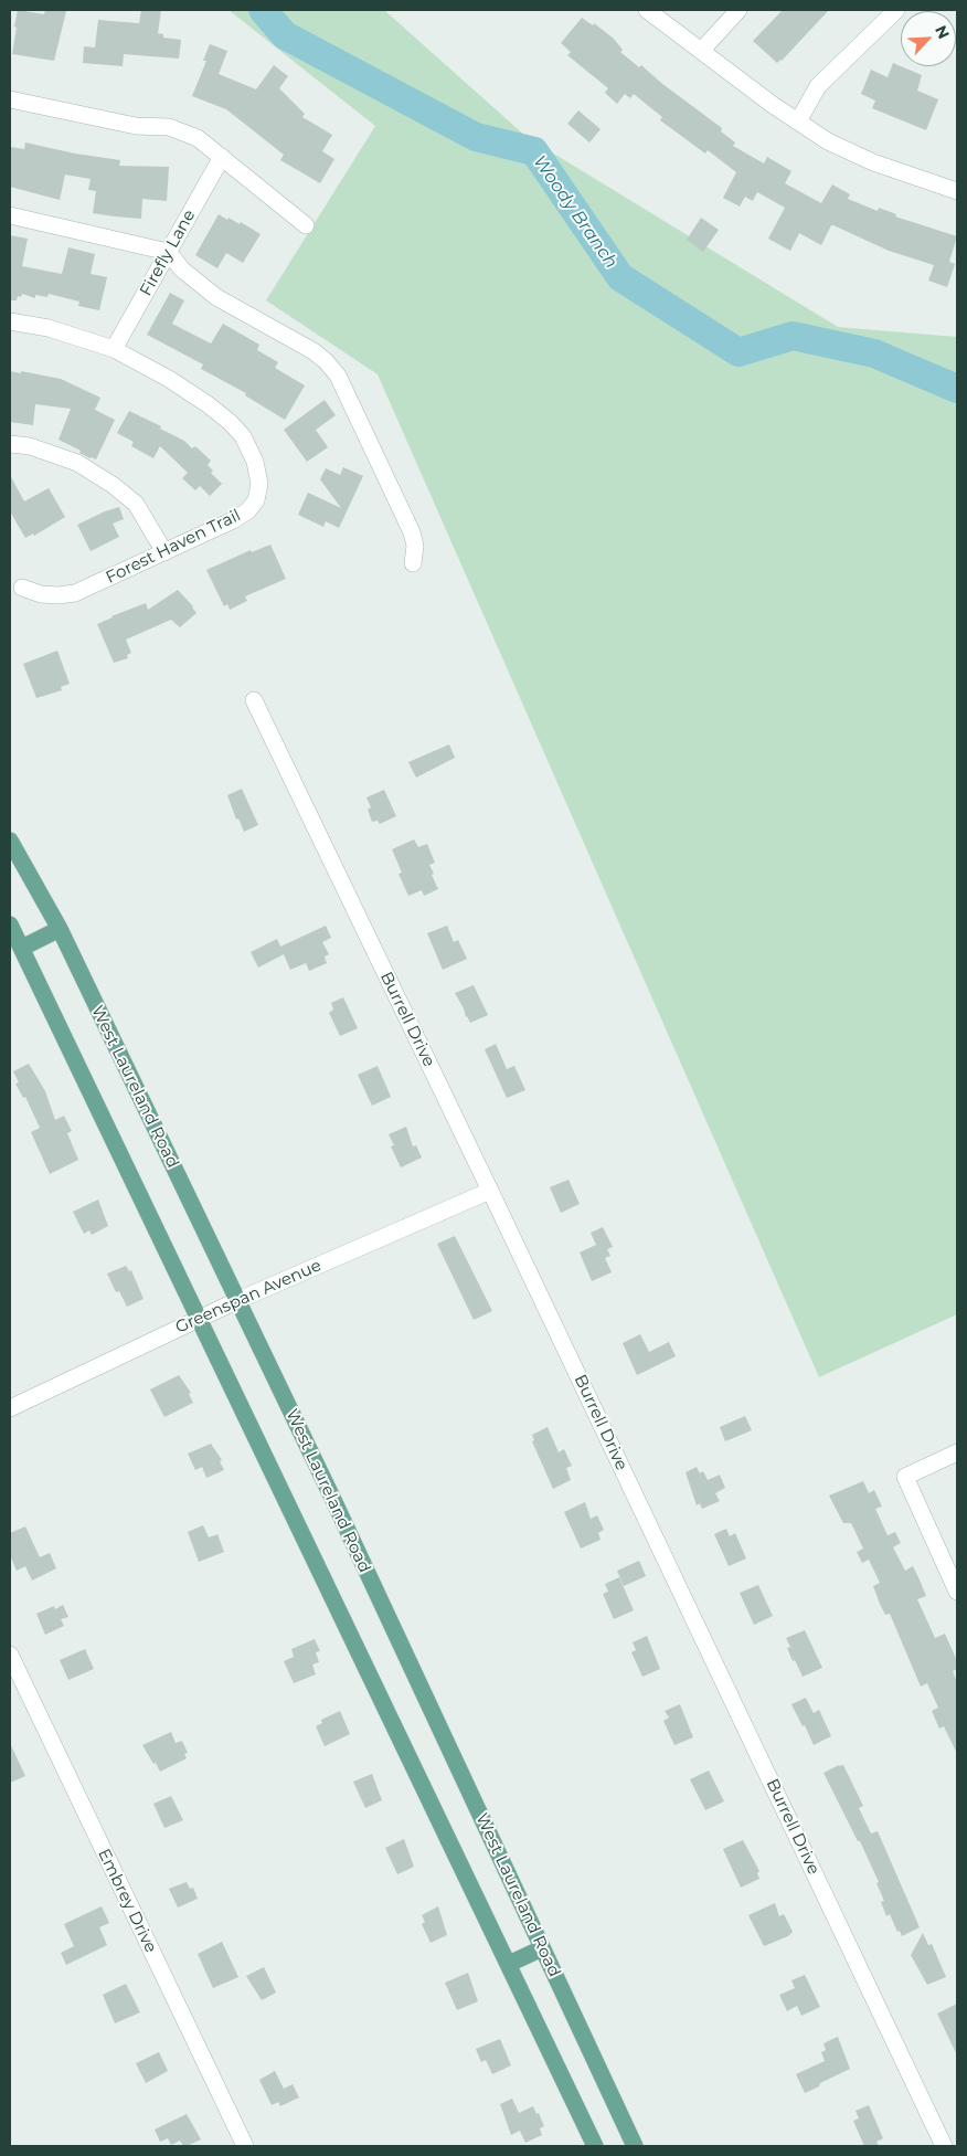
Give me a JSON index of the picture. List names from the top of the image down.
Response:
{
  "streets": {
    "main road": ["West Laureland Road"],
    "street": [
      "Firefly Lane",
      "Forest Haven Trail",
      "Burrell Drive",
      "Greenspan Avenue",
      "Embrey Drive"
    ]
  },
  "crossings": [
    ["Firefly Lane", "Forest Haven Trail"],
    ["Burrell Drive", "Greenspan Avenue"],
    ["West Laureland Road", "Greenspan Avenue"]
  ],
  "water": ["Woody Branch"],
  "north": "top right"
}
